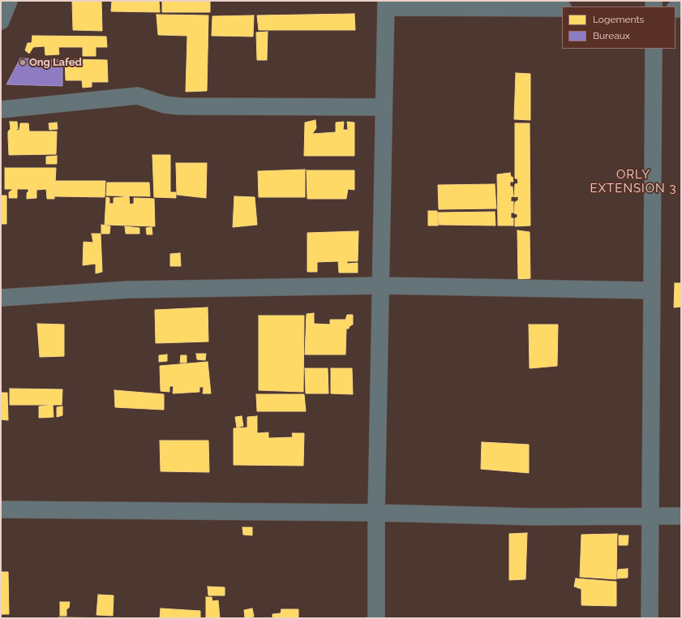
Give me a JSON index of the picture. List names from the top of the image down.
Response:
{
  "districts": ["ORLY EXTENSION 3"],
  "places": ["Ong Lafed"],
  "legend": ["Logements", "Bureaux"]
}
